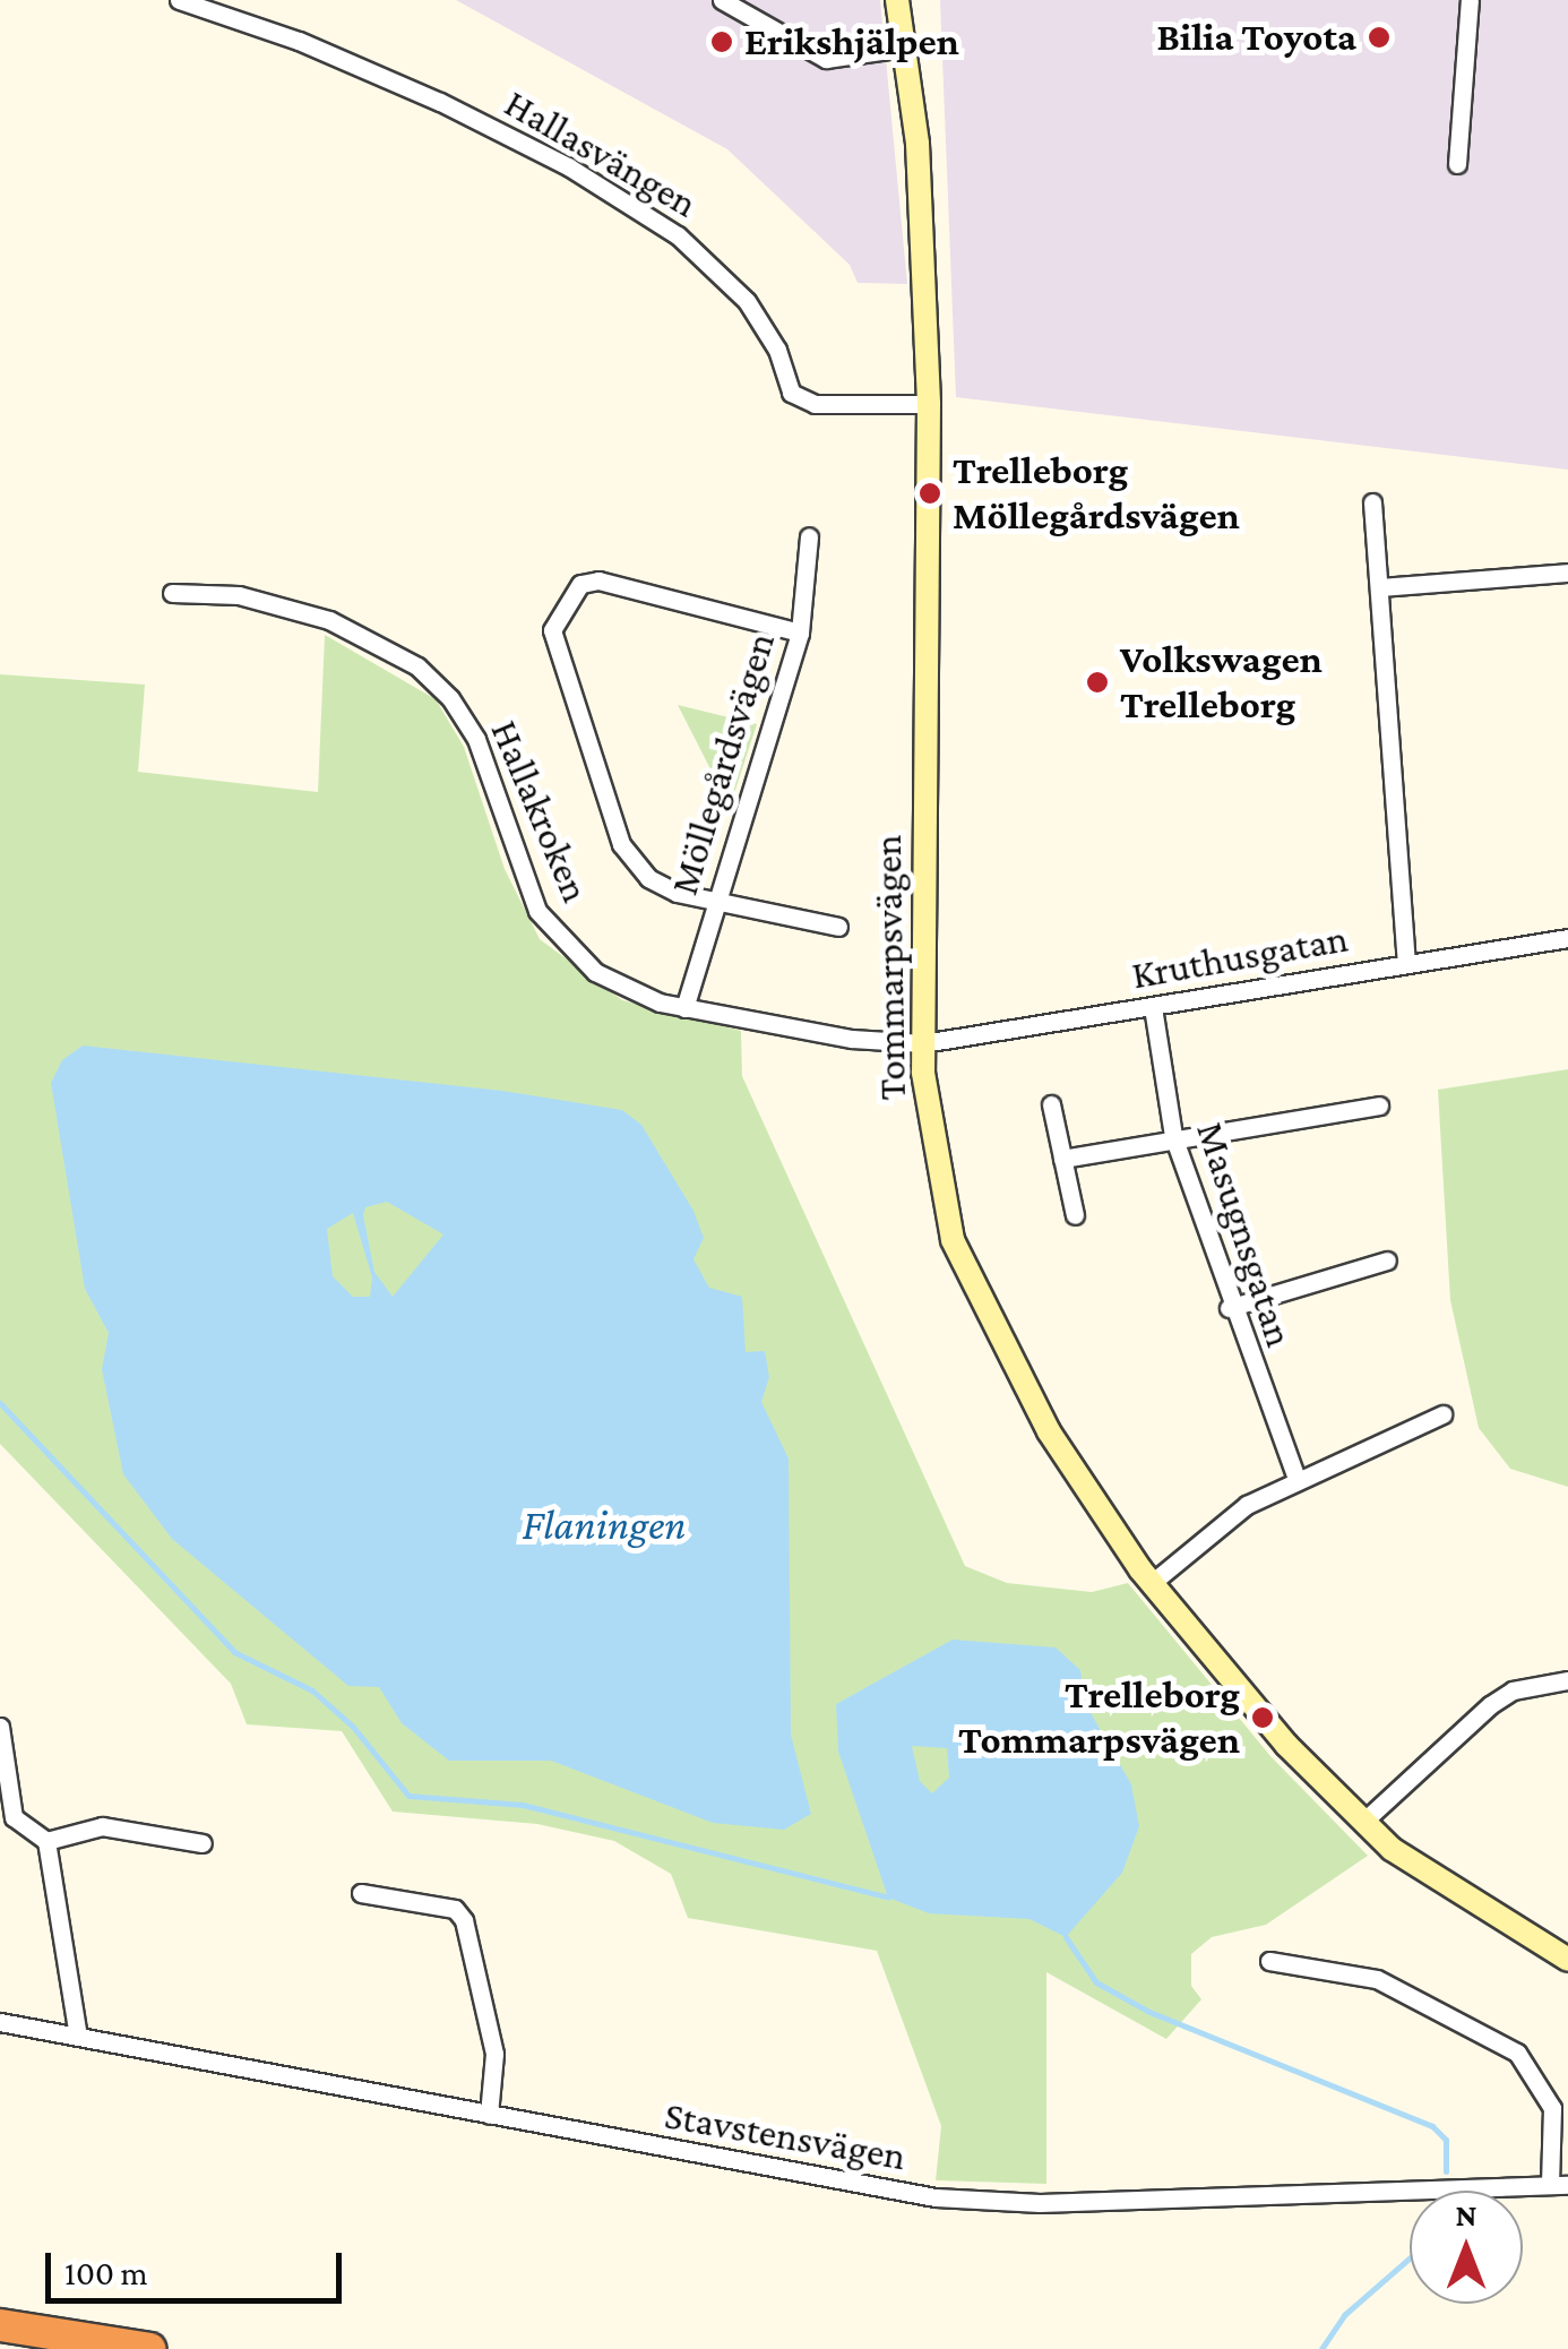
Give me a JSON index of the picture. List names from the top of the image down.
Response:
{
  "streets": {
    "street": [
      "Hallasvängen",
      "Möllegårdsvägen",
      "Hallakroken",
      "Kruthusgatan",
      "Tommarpsvägen",
      "Masugnsgatan",
      "Stavstensvägen"
    ]
  },
  "crossings": [
    ["Hallasvängen", "Tommarpsvägen"],
    ["Möllegårdsvägen", "Hallakroken"],
    ["Hallakroken", "Kruthusgatan"],
    ["Hallakroken", "Tommarpsvägen"],
    ["Kruthusgatan", "Tommarpsvägen"],
    ["Kruthusgatan", "Masugnsgatan"]
  ],
  "water": ["Flaningen"],
  "places": [
    "Bilia Toyota",
    "Erikshjälpen",
    "Trelleborg Möllegårdsvägen",
    "Volkswagen Trelleborg",
    "Trelleborg Tommarpsvägen"
  ],
  "scale_bar": "100 m",
  "north": "top"
}
